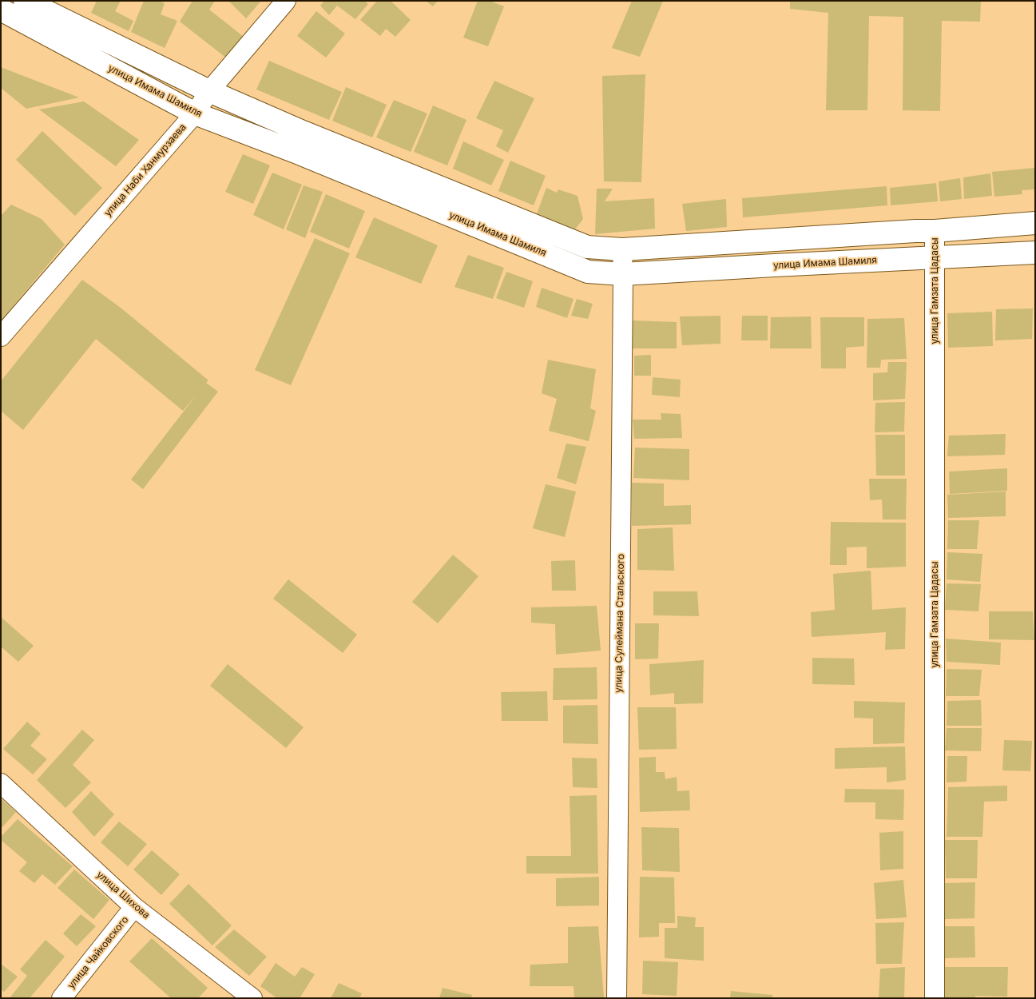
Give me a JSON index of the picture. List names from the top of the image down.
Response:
{
  "streets": {
    "main road": ["улица Имама Шамиля"],
    "street": [
      "улица Наби Ханмурзаева",
      "улица Гамзата Цадасы",
      "улица Сулеймана Стальского",
      "улица Шихова",
      "улица Чайковского"
    ]
  },
  "crossings": [
    ["улица Имама Шамиля", "улица Наби Ханмурзаева"],
    ["улица Имама Шамиля", "улица Сулеймана Стальского"],
    ["улица Шихова", "улица Чайковского"]
  ]
}
